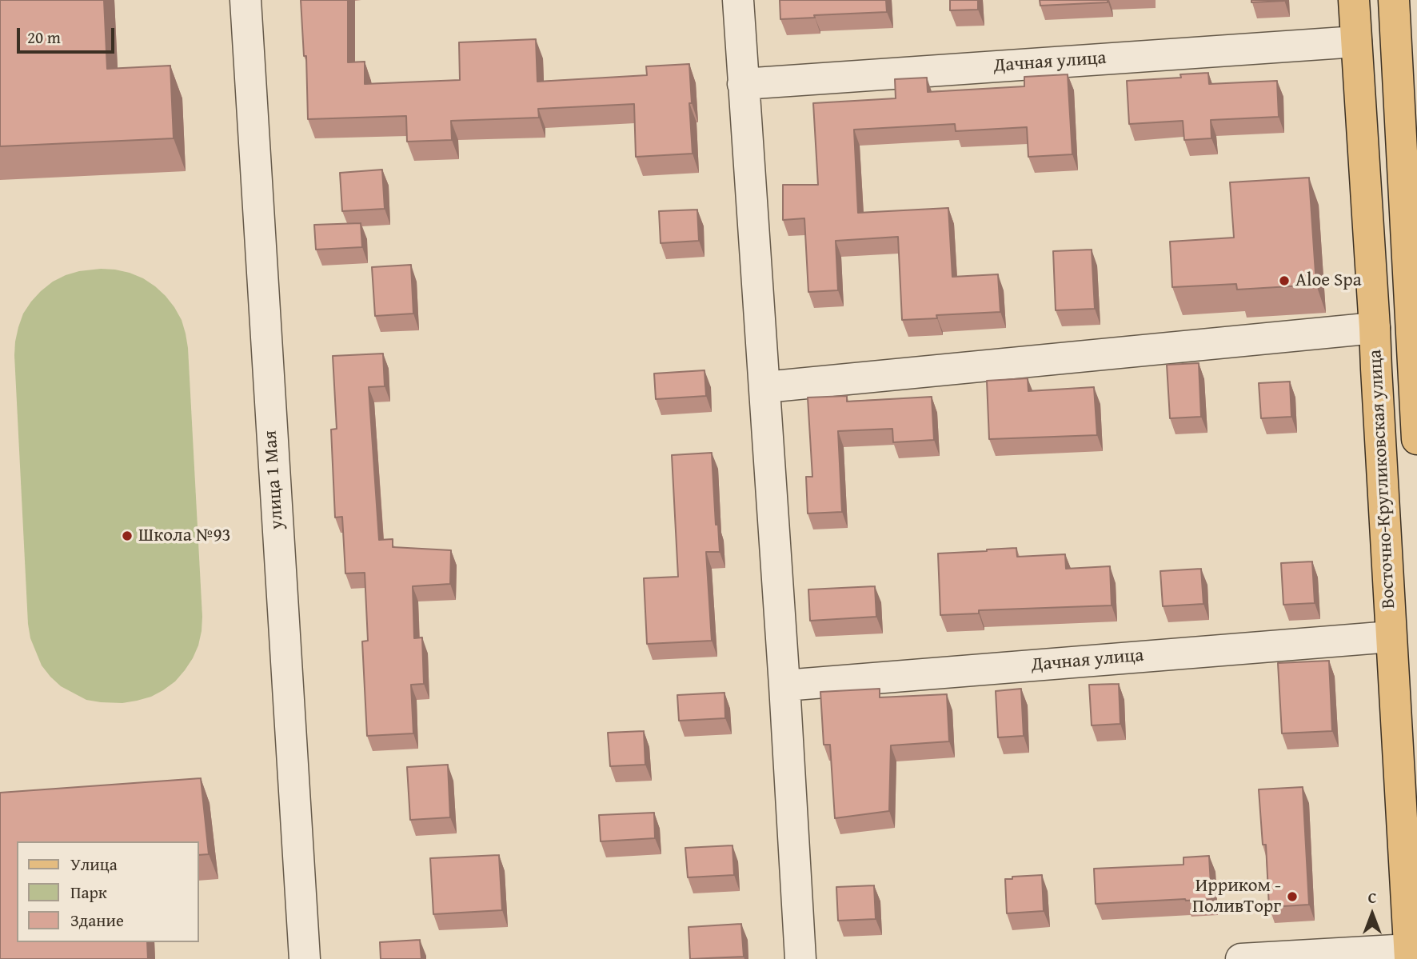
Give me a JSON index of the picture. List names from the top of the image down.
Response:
{
  "streets": {
    "main road": ["Восточно-Кругликовская улица"],
    "street": ["Дачная улица", "улица 1 Мая"]
  },
  "crossings": [
    ["Дачная улица", "Восточно-Кругликовская улица"]
  ],
  "places": ["Aloe Spa", "Школа №93", "Ирриком - ПоливТорг"],
  "legend": ["Улица", "Парк", "Здание"],
  "scale_bar": "20 m",
  "north": "top"
}
